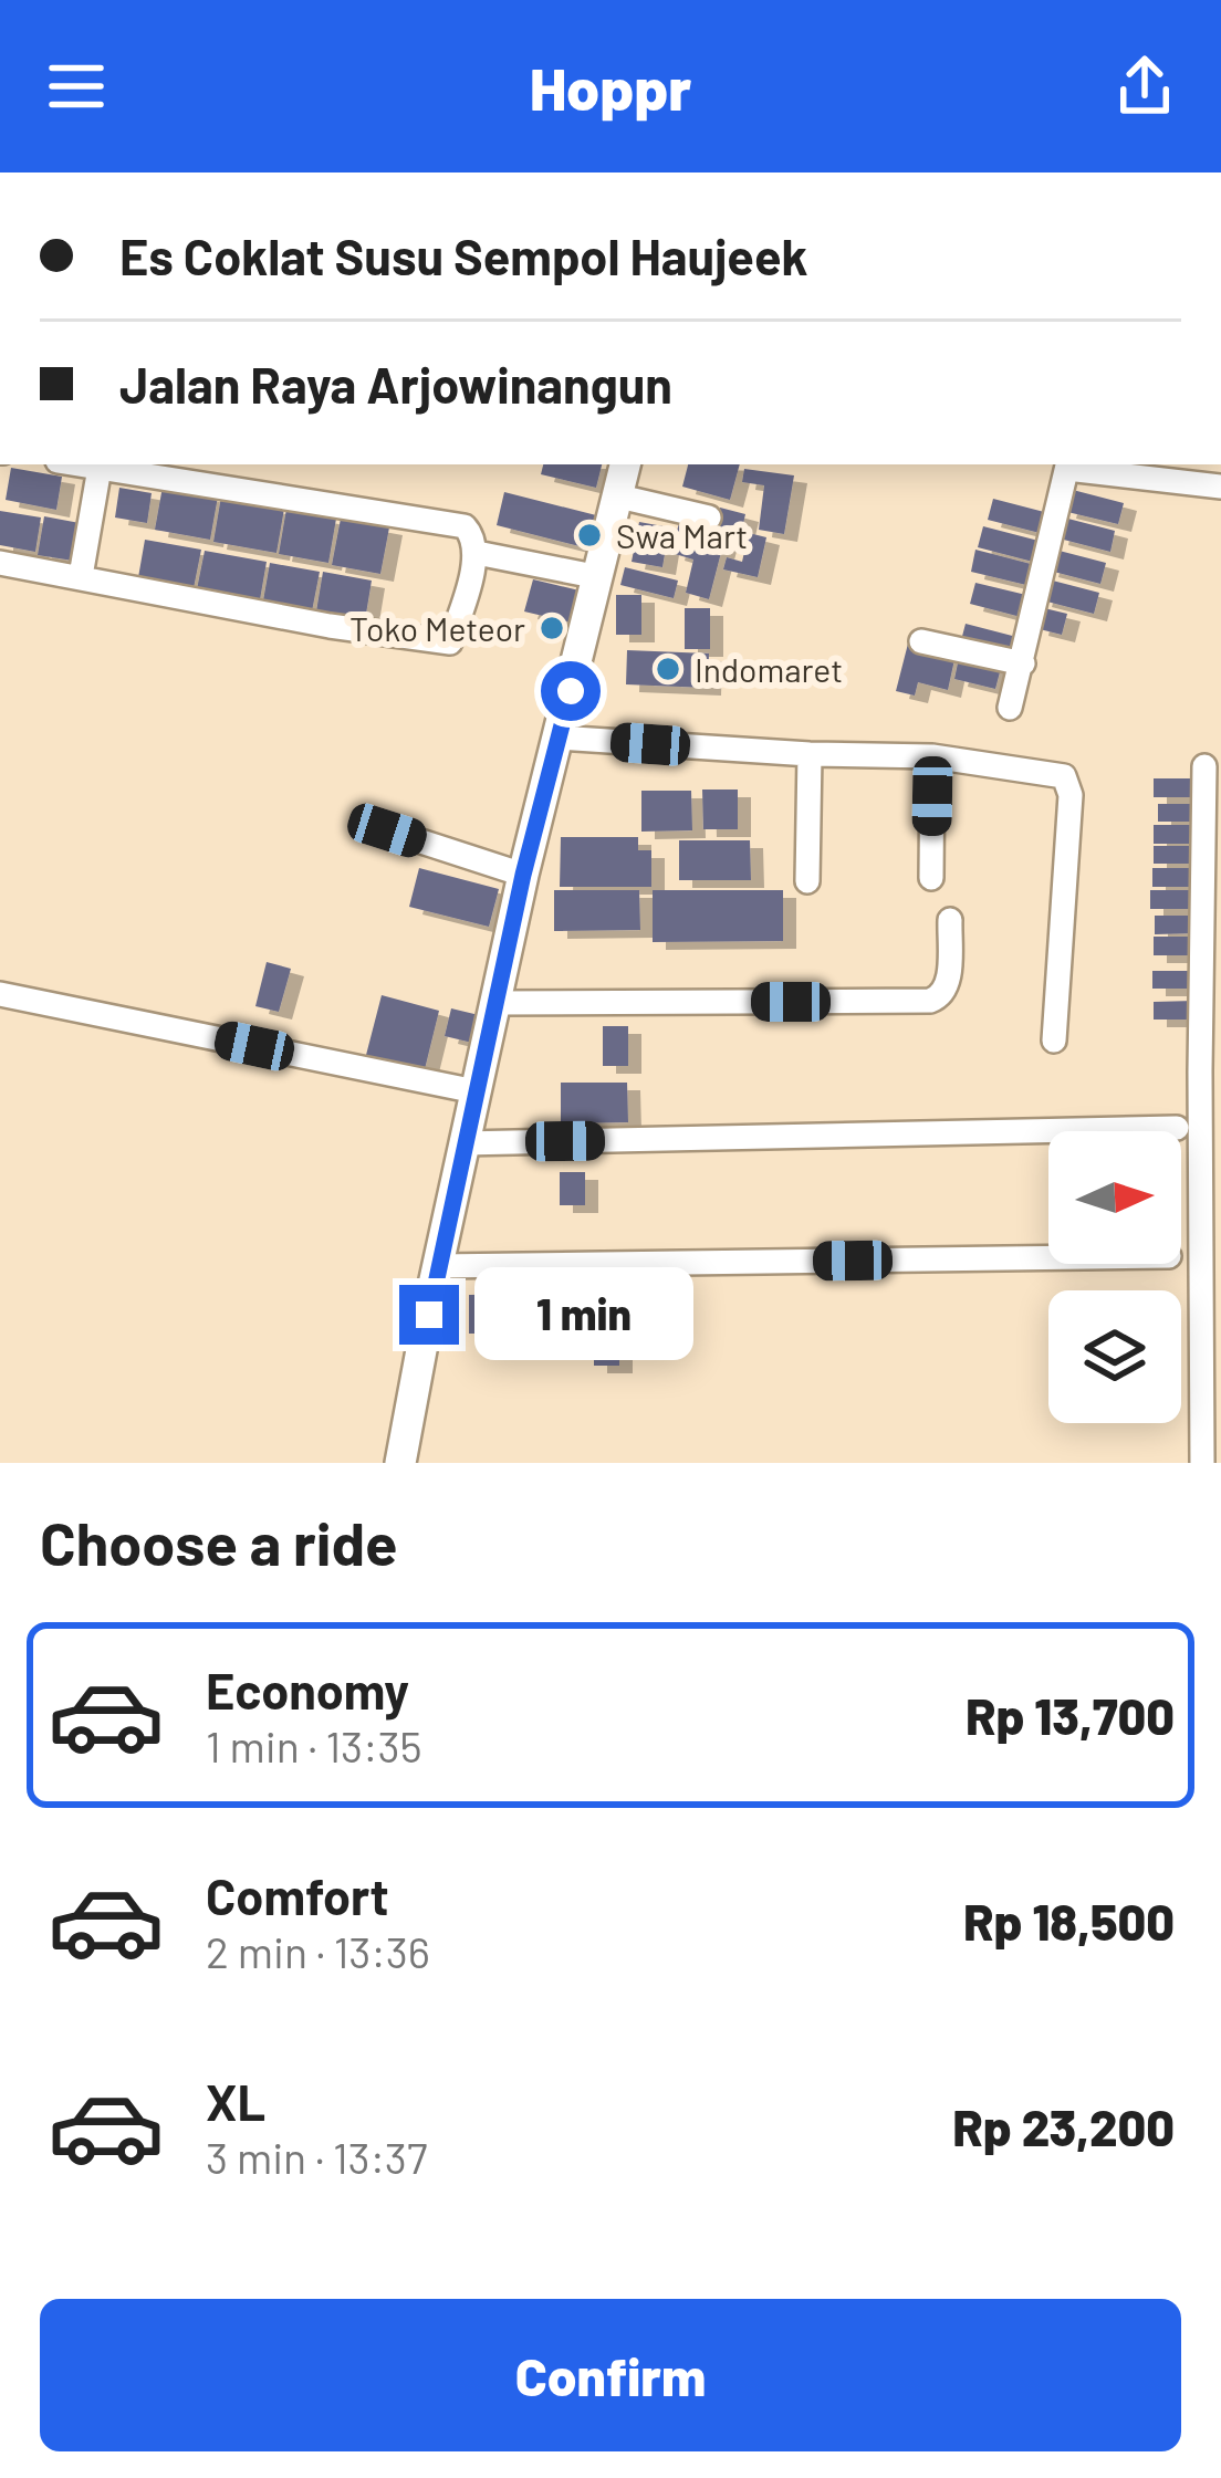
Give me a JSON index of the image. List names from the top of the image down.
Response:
{
  "places": ["Swa Mart", "Toko Meteor", "Indomaret"],
  "north": "right",
  "page": {
    "header": "Hoppr",
    "banner": ["Es Coklat Susu Sempol Haujeek", "Jalan Raya Arjowinangun"],
    "bubble": "1 min",
    "heading": "Choose a ride",
    "list": [
      {
        "name": "Economy",
        "note": "1 min · 13:35",
        "value": "Rp 13,700"
      },
      {
        "name": "Comfort",
        "note": "2 min · 13:36",
        "value": "Rp 18,500"
      },
      {
        "name": "XL",
        "note": "3 min · 13:37",
        "value": "Rp 23,200"
      }
    ],
    "buttons": "Confirm"
  }
}
